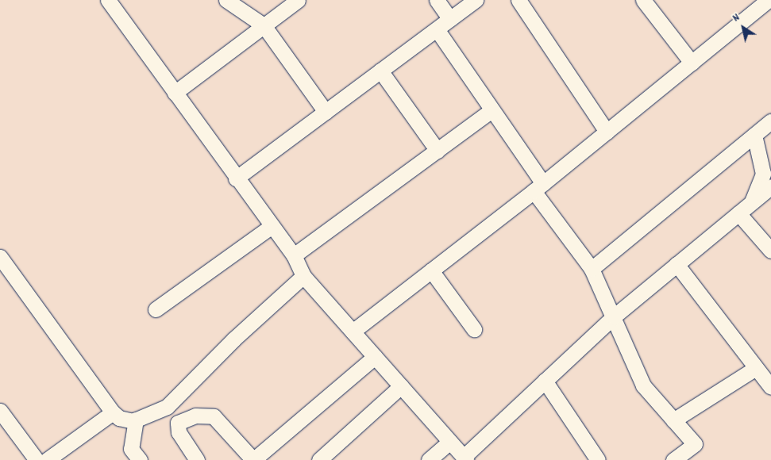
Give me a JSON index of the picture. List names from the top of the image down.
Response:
{
  "north": "top left"
}
